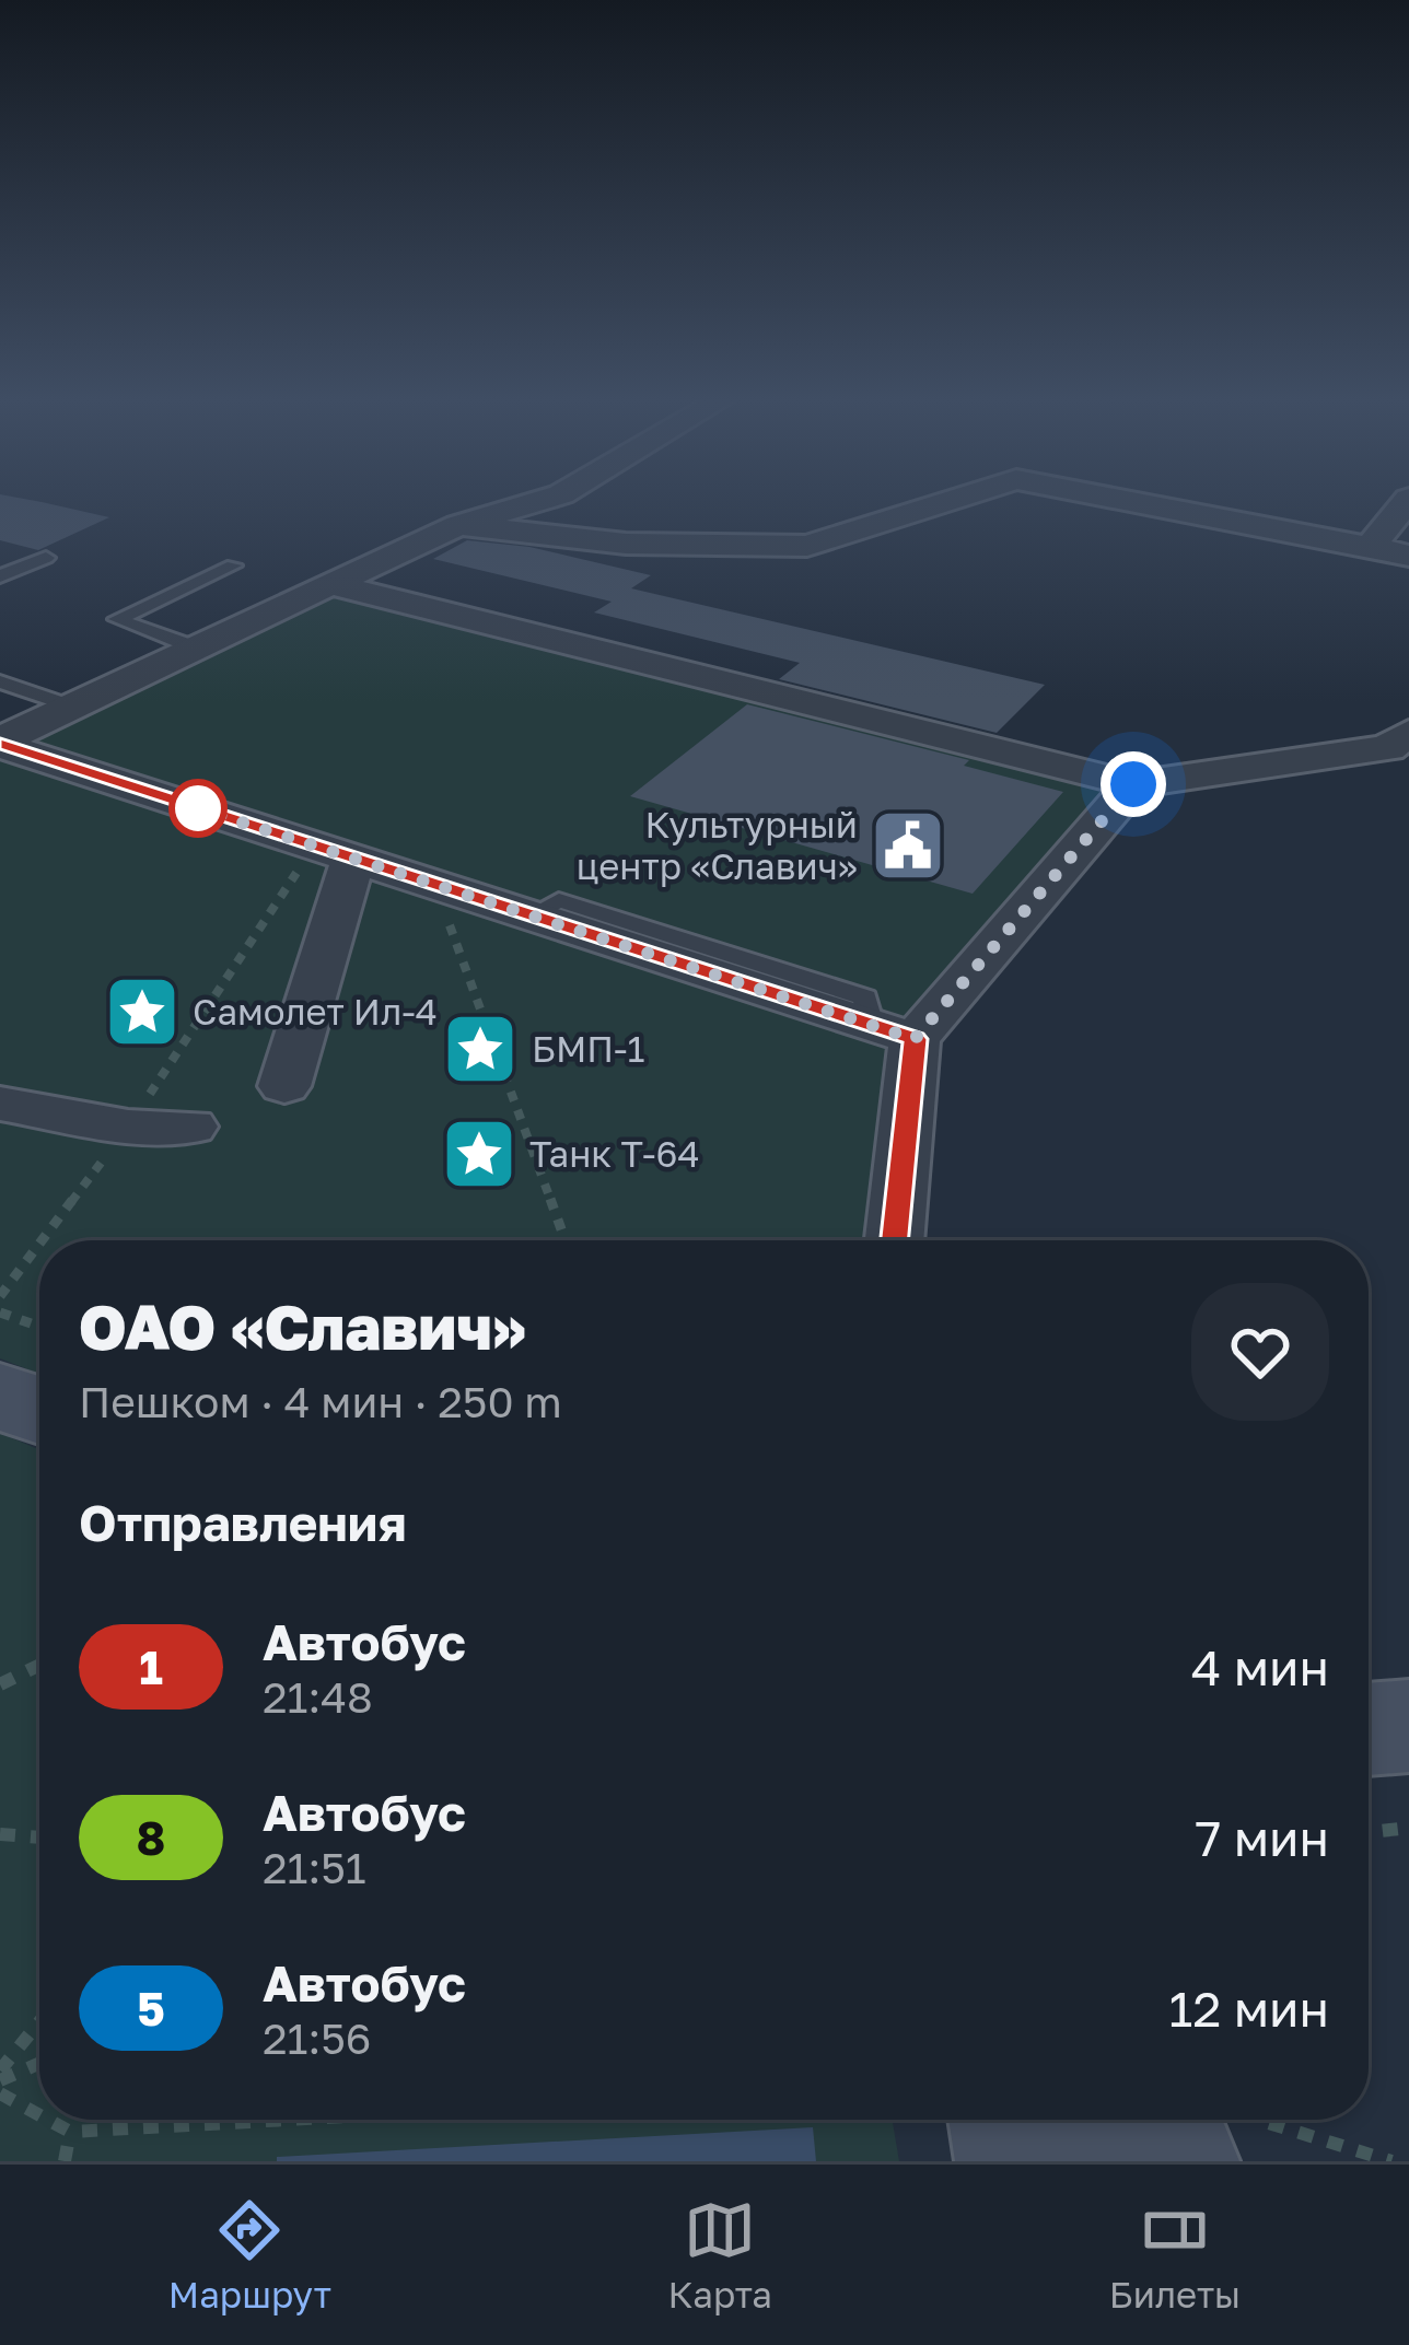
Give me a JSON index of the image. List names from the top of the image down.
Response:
{
  "places": {
    "public building": ["Культурный центр «Славич»"],
    "place": ["Самолет Ил-4", "БМП-1", "Танк Т-64"]
  },
  "lines": ["bus line 1"],
  "page": {
    "heading": [
      ["ОАО «Славич»", "Пешком · 4 мин · 250 m"],
      "Отправления"
    ],
    "list": [
      {
        "mark": "1",
        "name": "Автобус",
        "note": "21:48",
        "value": "4 мин"
      },
      {
        "mark": "8",
        "name": "Автобус",
        "note": "21:51",
        "value": "7 мин"
      },
      {
        "mark": "5",
        "name": "Автобус",
        "note": "21:56",
        "value": "12 мин"
      }
    ],
    "tabs": ["Маршрут", "Карта", "Билеты"]
  }
}
